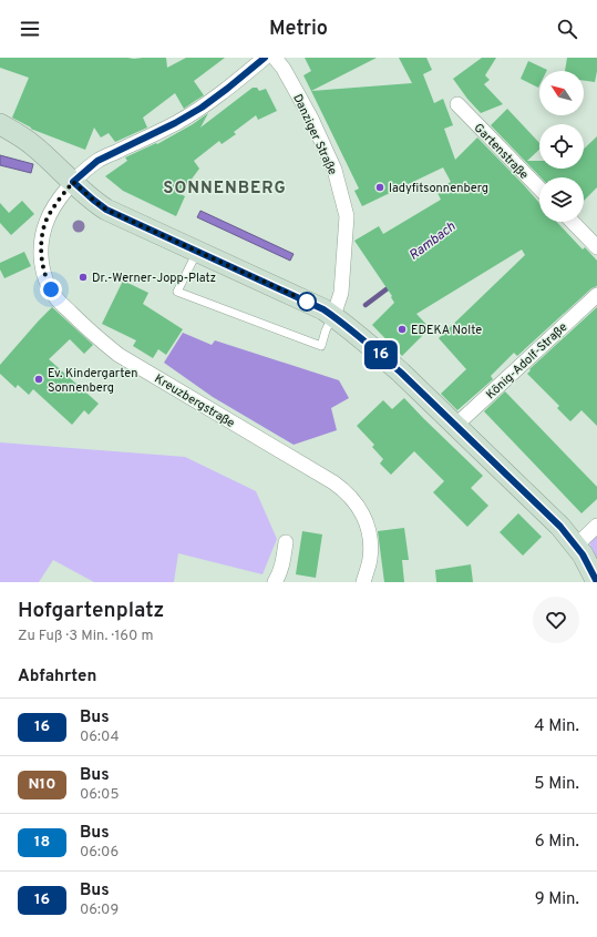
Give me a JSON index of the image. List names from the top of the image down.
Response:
{
  "streets": {
    "street": [
      "Danziger Straße",
      "Gartenstraße",
      "König-Adolf-Straße",
      "Kreuzbergstraße"
    ]
  },
  "districts": ["SONNENBERG"],
  "water": ["Rambach"],
  "places": [
    "ladyfitsonnenberg",
    "Dr.-Werner-Jopp-Platz",
    "EDEKA Nolte",
    "Ev. Kindergarten Sonnenberg"
  ],
  "lines": ["bus line 16"],
  "north": "top left",
  "page": {
    "header": "Metrio",
    "on_map": "16",
    "heading": [
      ["Hofgartenplatz", "Zu Fuß · 3 Min. · 160 m"],
      "Abfahrten"
    ],
    "list": [
      {
        "mark": "16",
        "name": "Bus",
        "note": "06:04",
        "value": "4 Min."
      },
      {
        "mark": "N10",
        "name": "Bus",
        "note": "06:05",
        "value": "5 Min."
      },
      {
        "mark": "18",
        "name": "Bus",
        "note": "06:06",
        "value": "6 Min."
      },
      {
        "mark": "16",
        "name": "Bus",
        "note": "06:09",
        "value": "9 Min."
      }
    ]
  }
}
